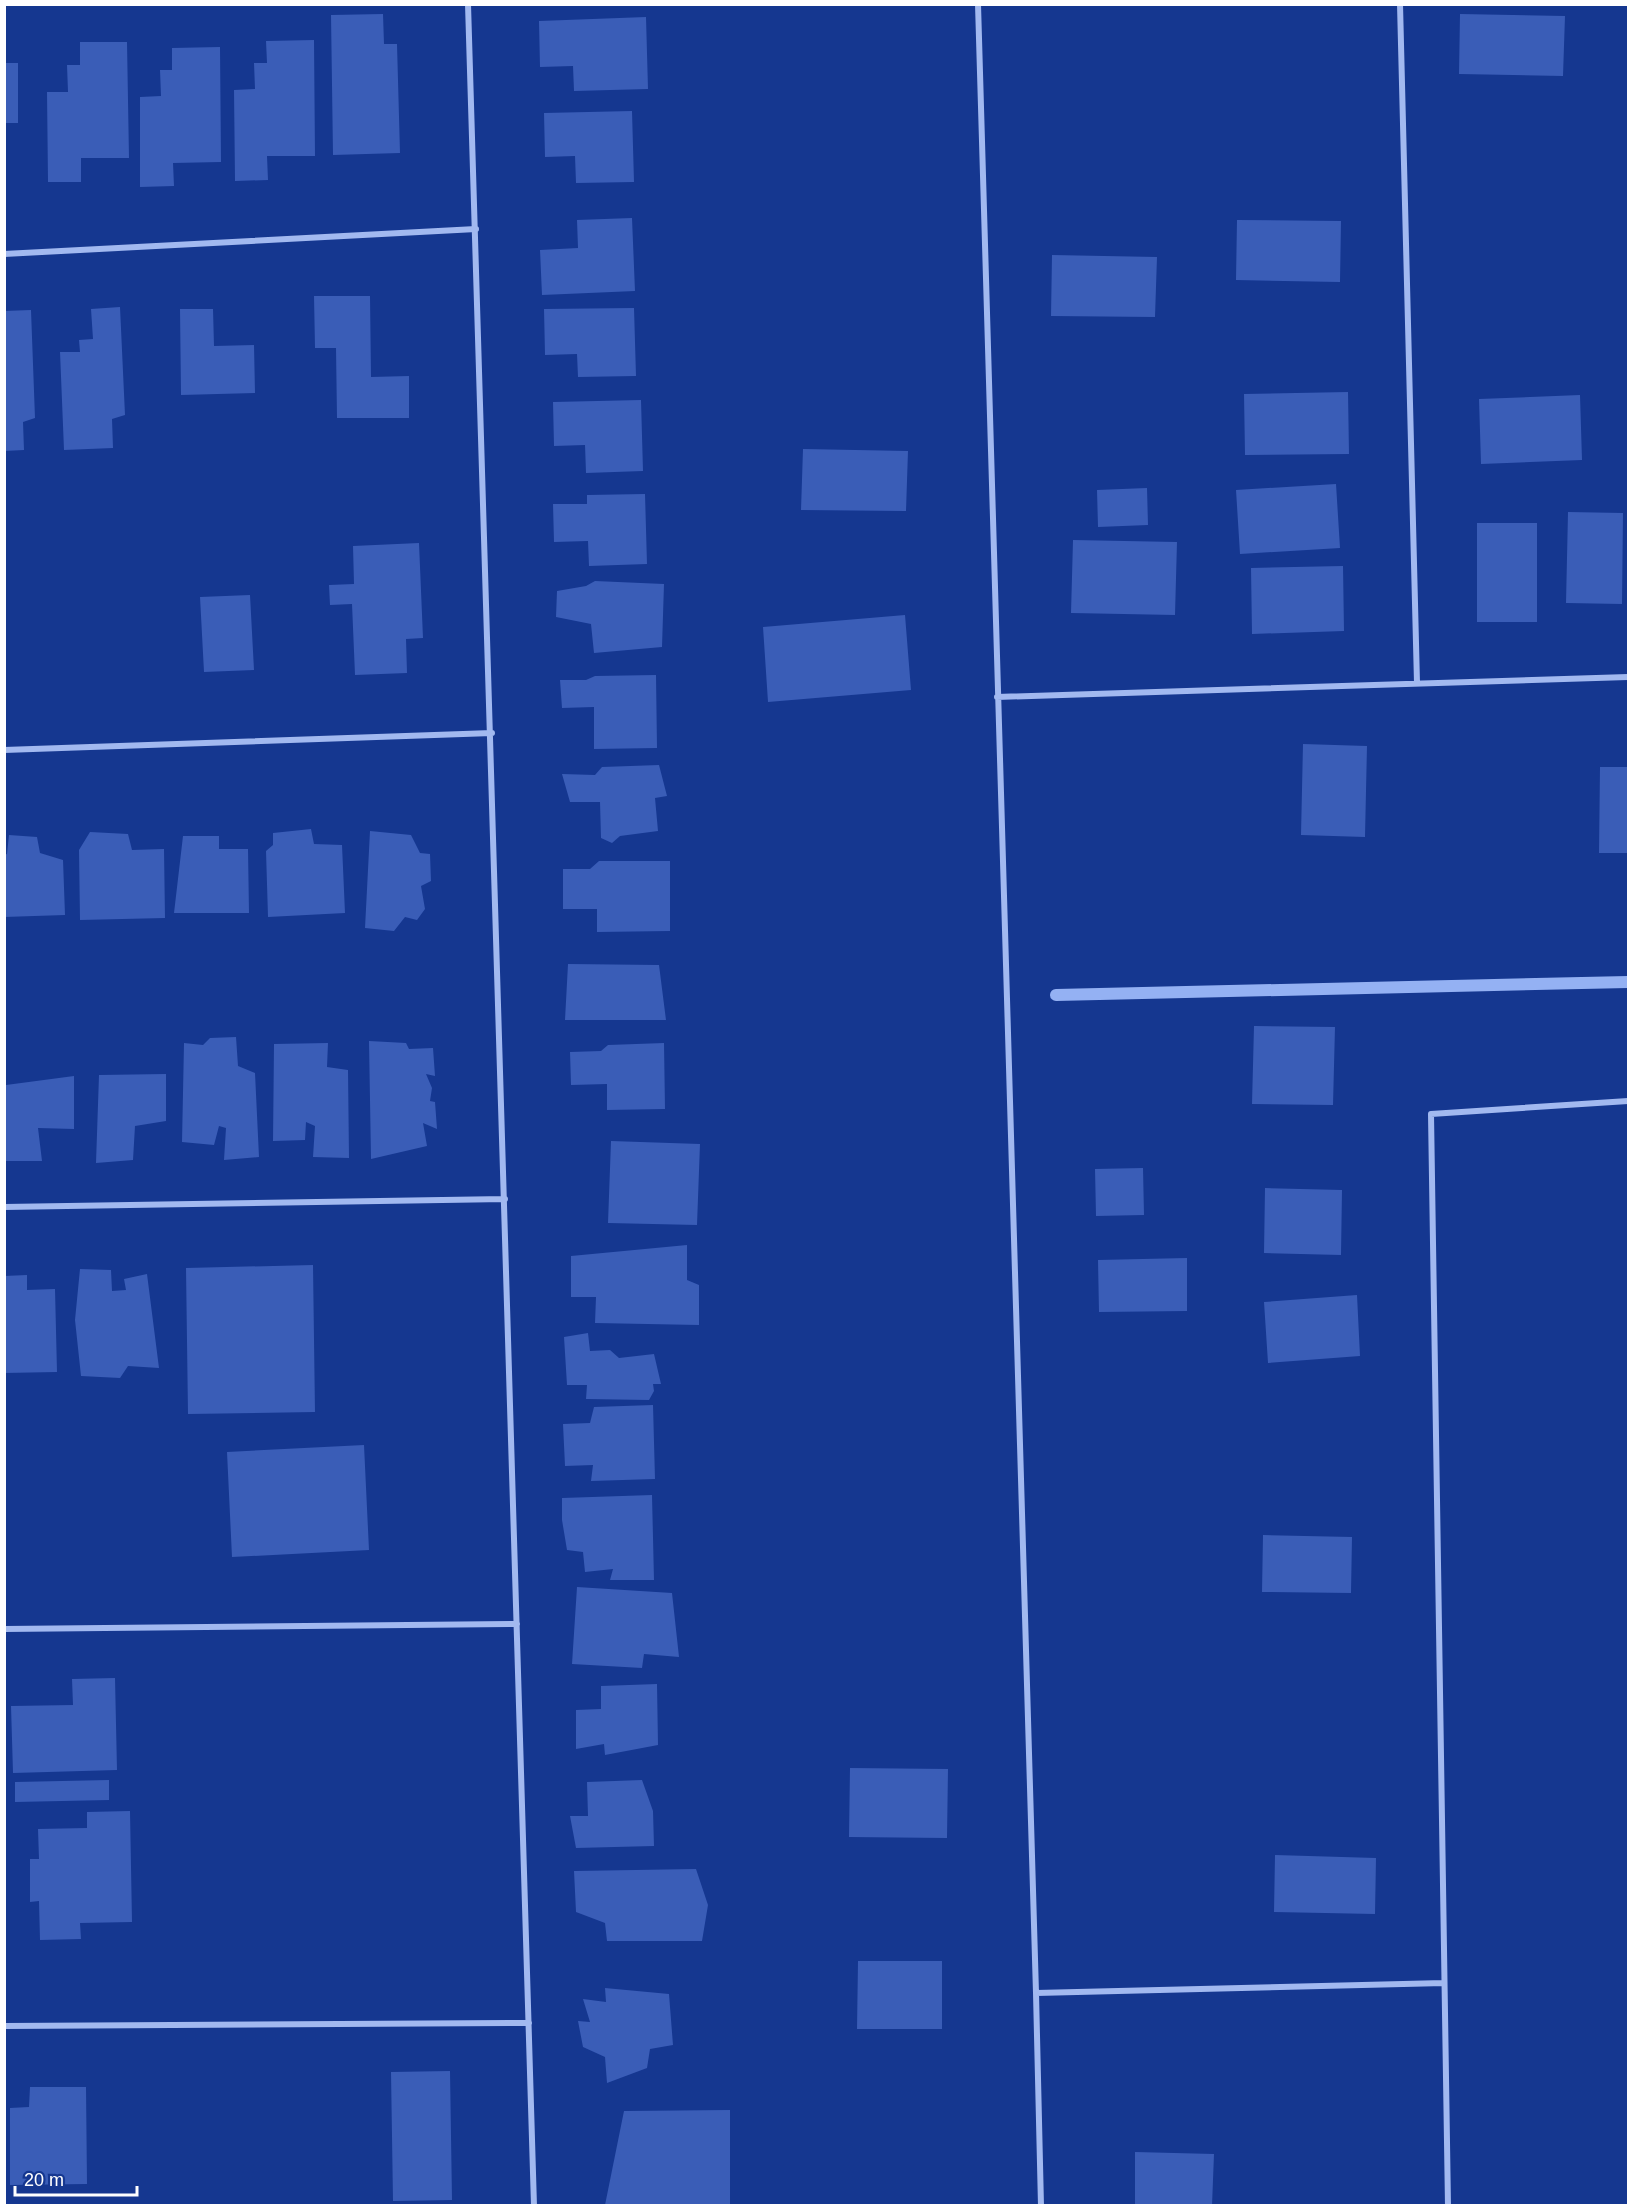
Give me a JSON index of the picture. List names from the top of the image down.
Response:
{
  "scale_bar": "20 m"
}
